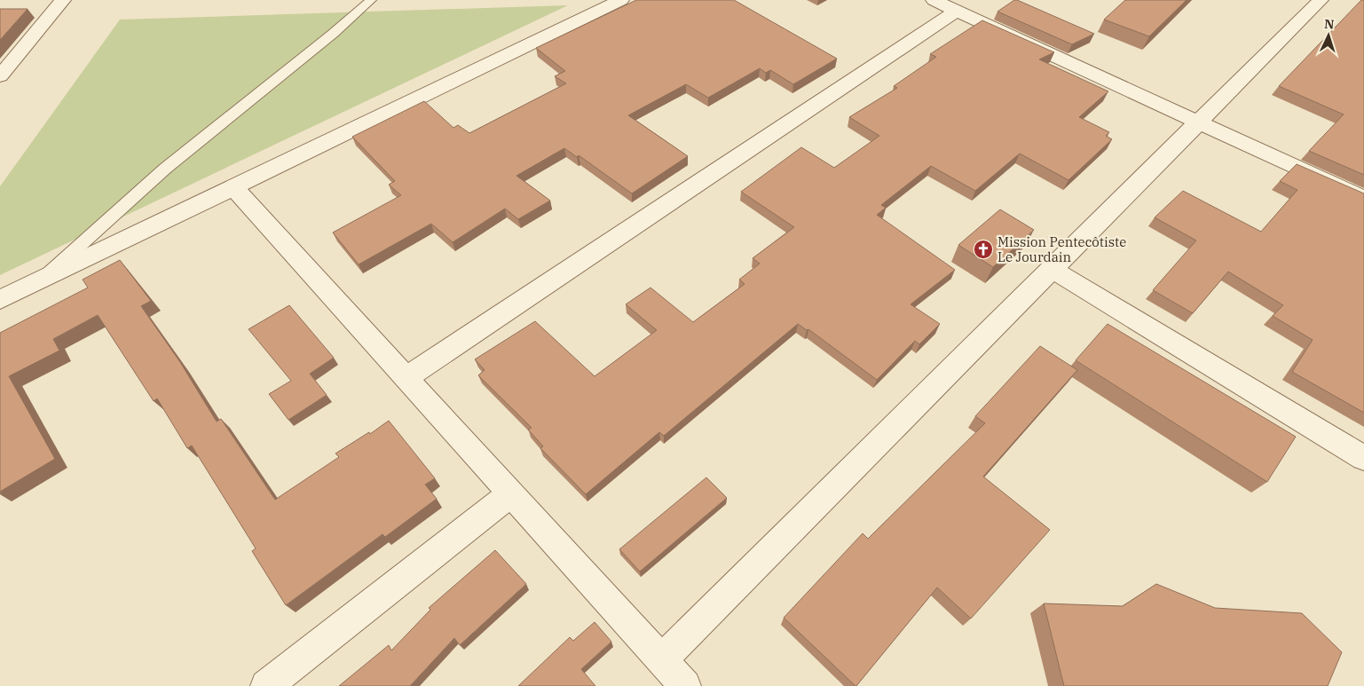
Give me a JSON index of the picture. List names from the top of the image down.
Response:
{
  "places": {
    "church": ["Mission Pentecôtiste Le Jourdain"]
  },
  "north": "top"
}
